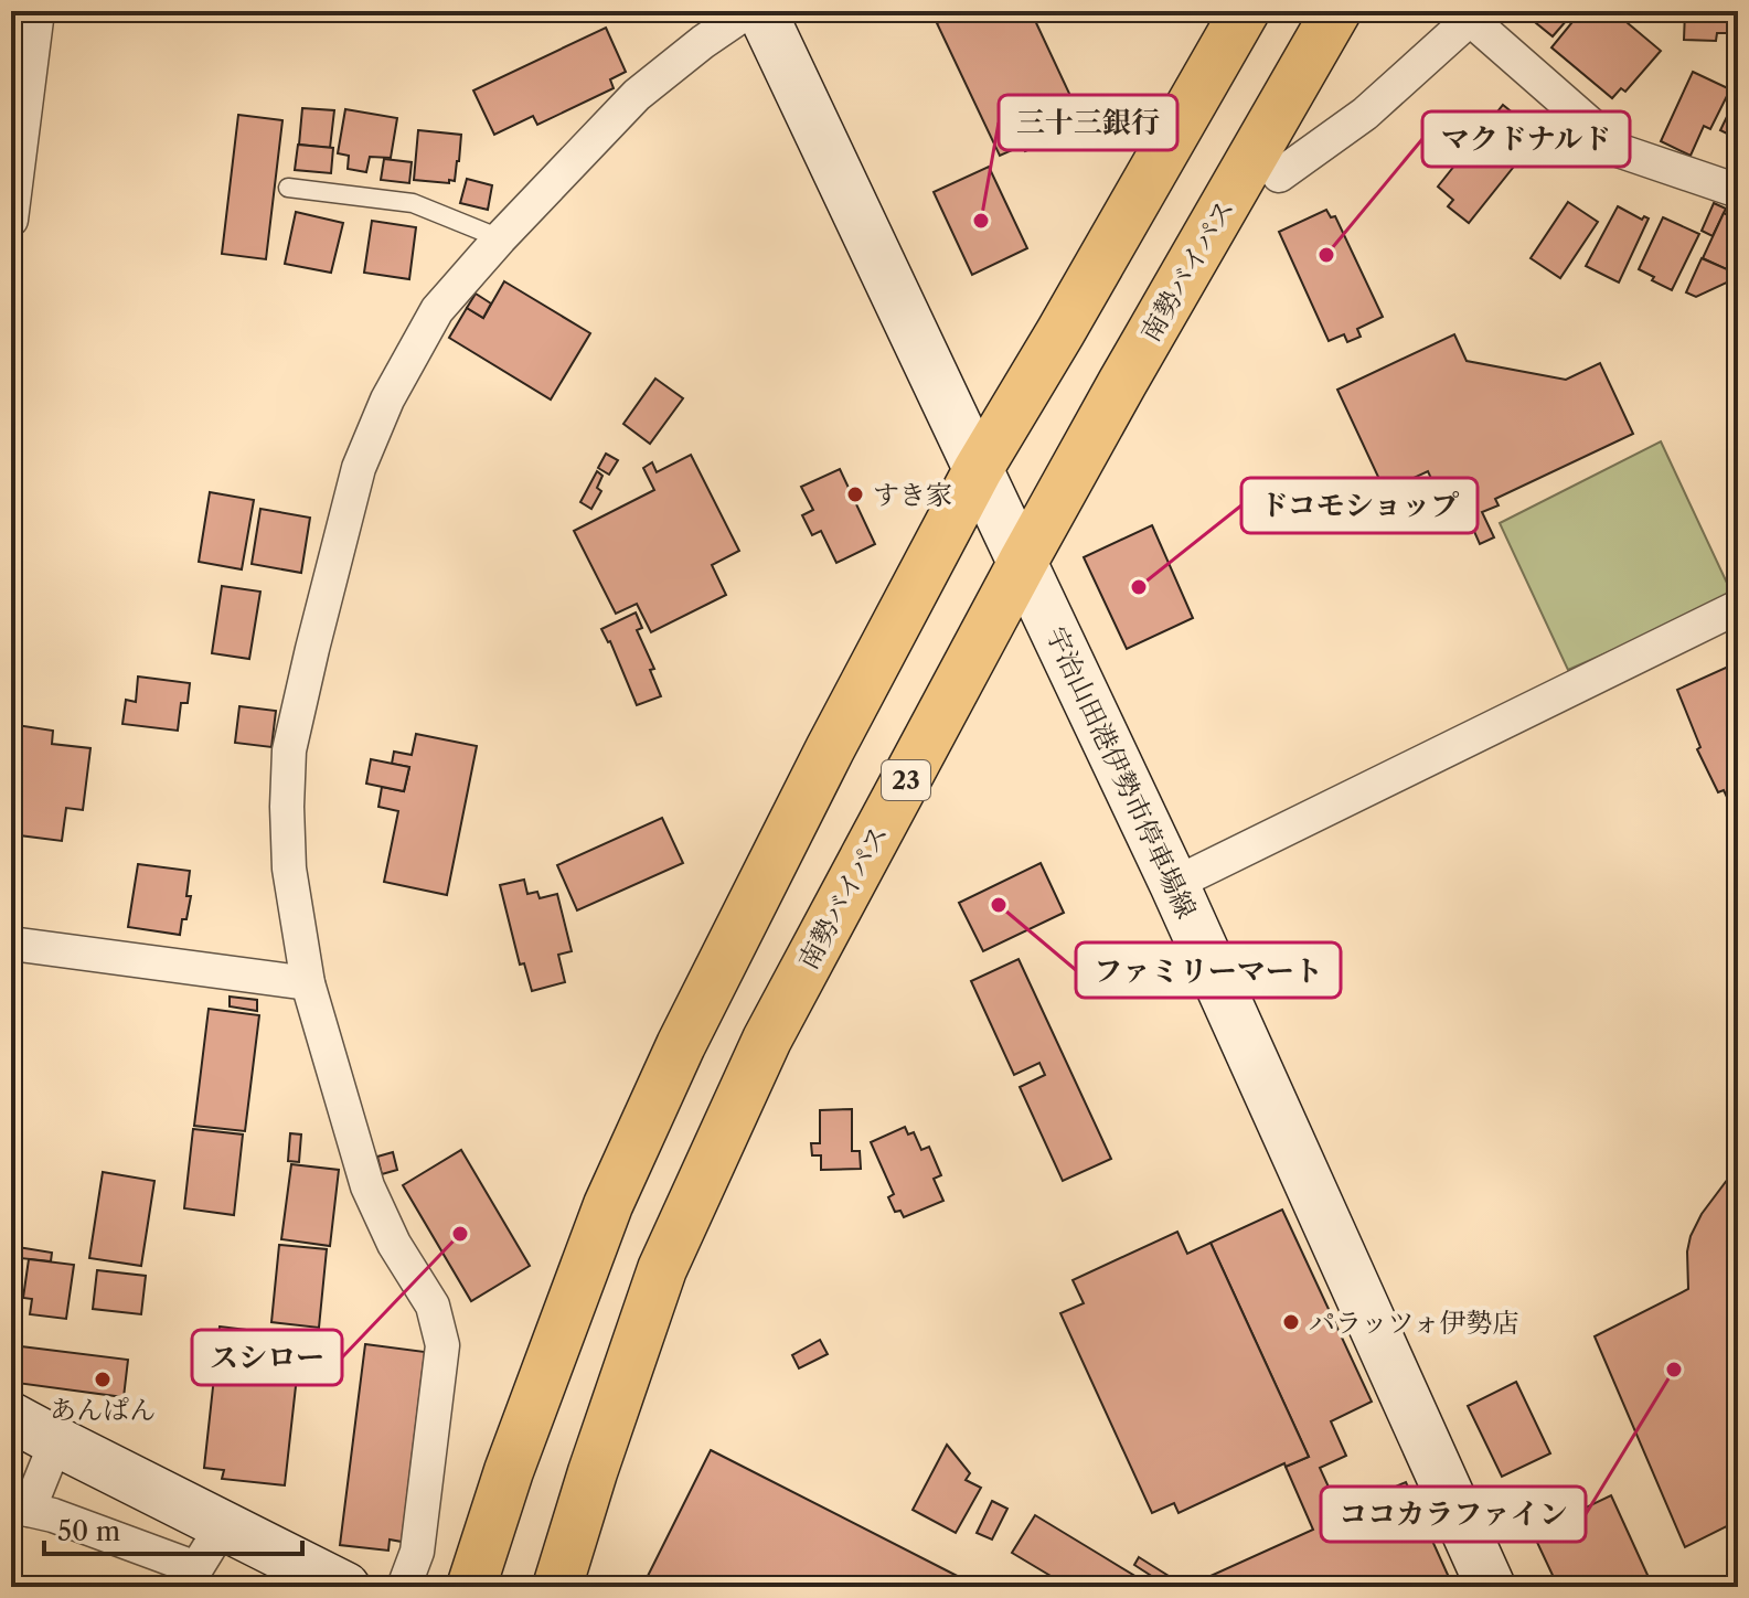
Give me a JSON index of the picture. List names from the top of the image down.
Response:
{
  "streets": {
    "highway": ["南勢バイパス", "23"],
    "main road": ["宇治山田港伊勢市停車場線"]
  },
  "crossings": [
    ["南勢バイパス", "宇治山田港伊勢市停車場線"]
  ],
  "places": [
    "三十三銀行",
    "マクドナルド",
    "すき家",
    "ドコモショップ",
    "ファミリーマート",
    "スシロー",
    "パラッツォ伊勢店",
    "ココカラファイン",
    "あんぱん"
  ],
  "scale_bar": "50 m"
}
